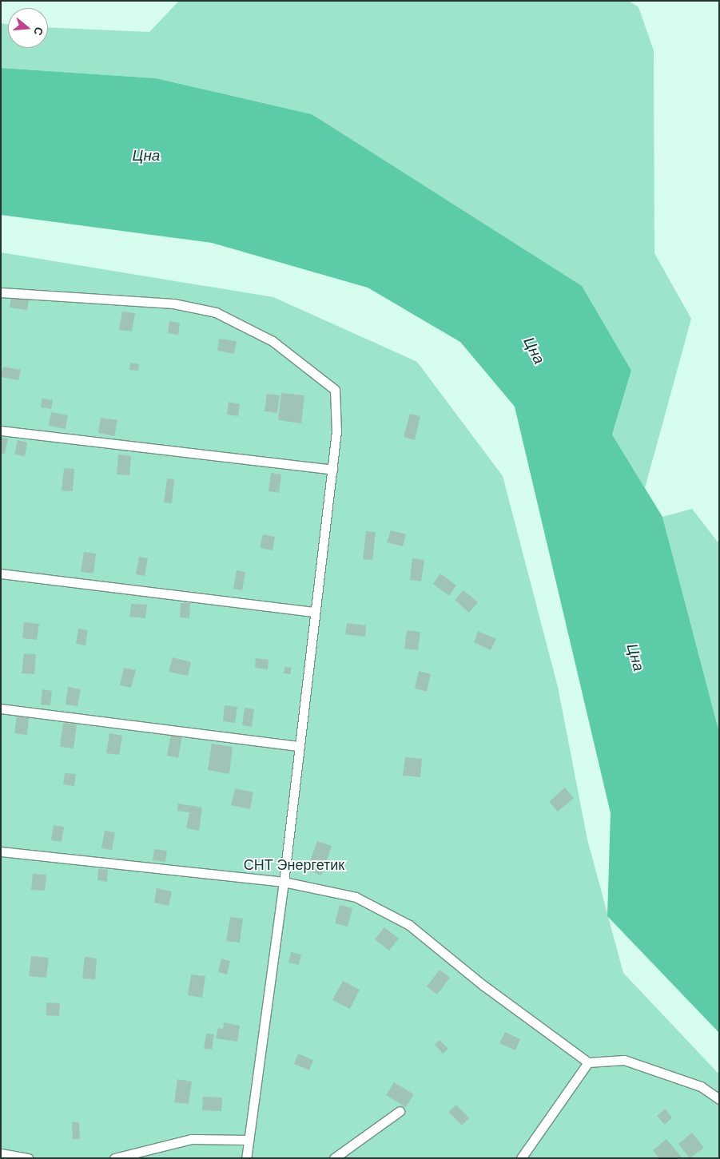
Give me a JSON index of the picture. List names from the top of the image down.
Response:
{
  "water": ["Цна"],
  "parks": ["СНТ Энергетик"],
  "north": "right"
}
